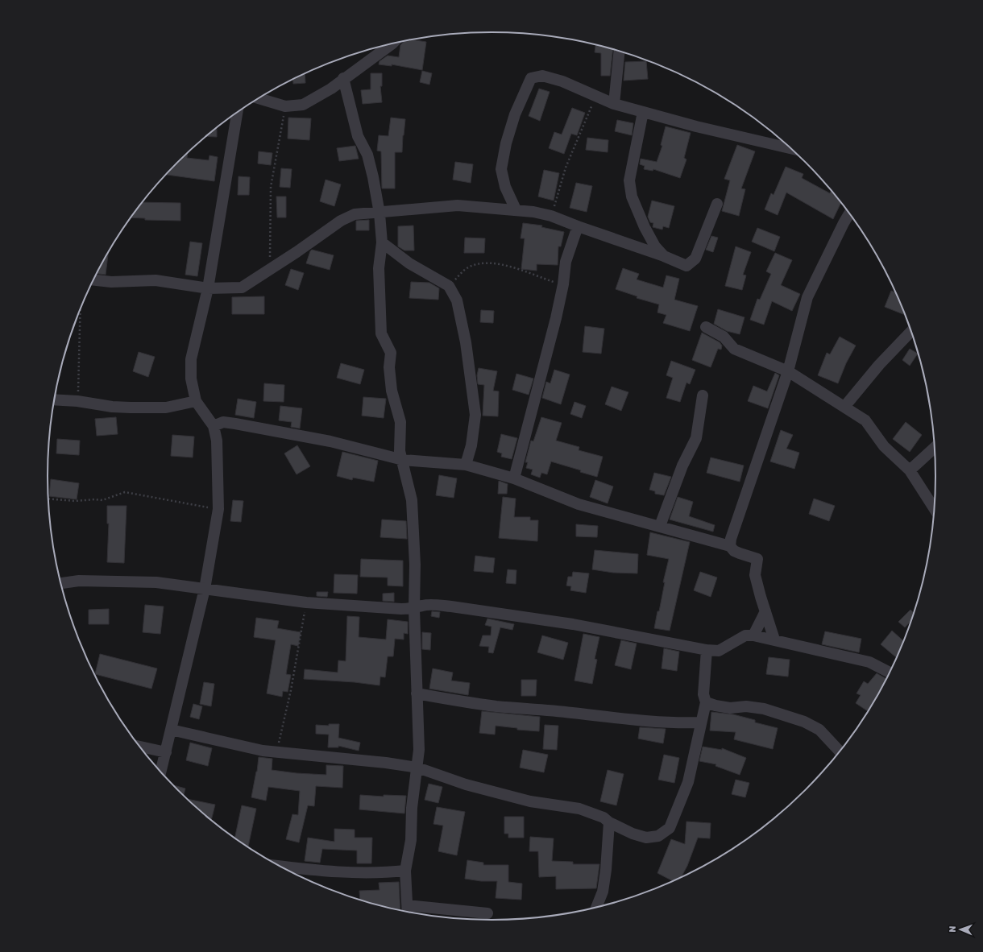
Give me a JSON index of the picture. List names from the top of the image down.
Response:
{
  "north": "left"
}
